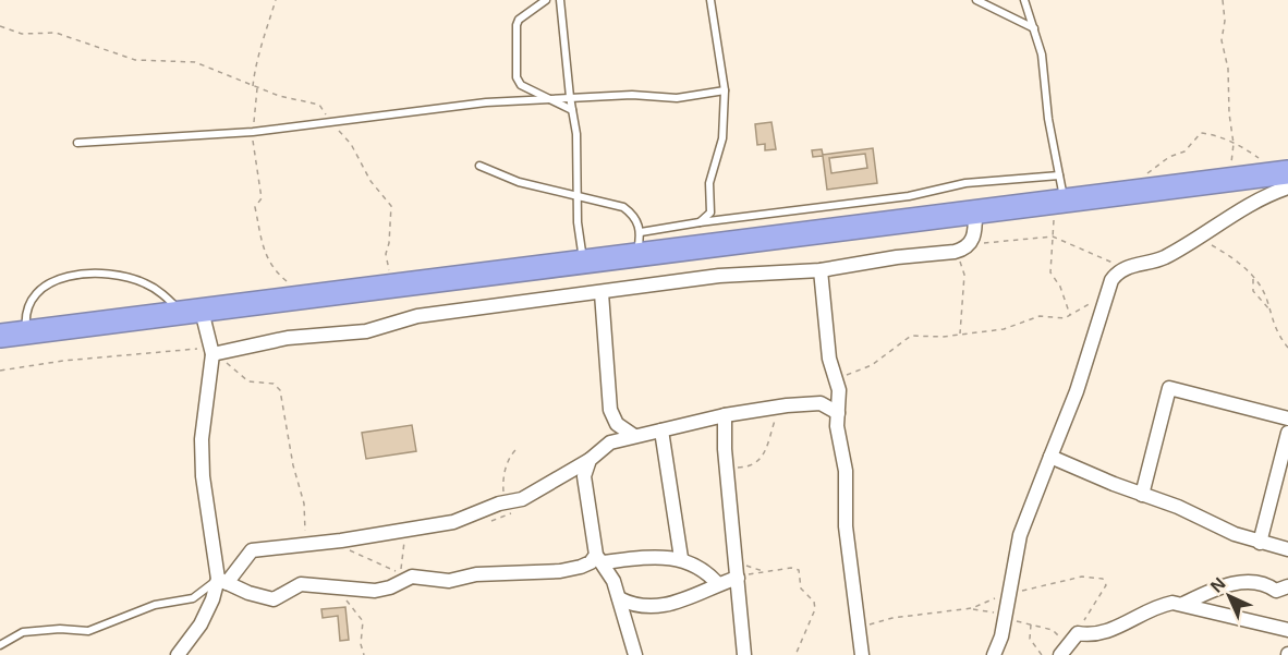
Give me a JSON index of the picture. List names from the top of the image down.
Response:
{
  "north": "top left"
}
